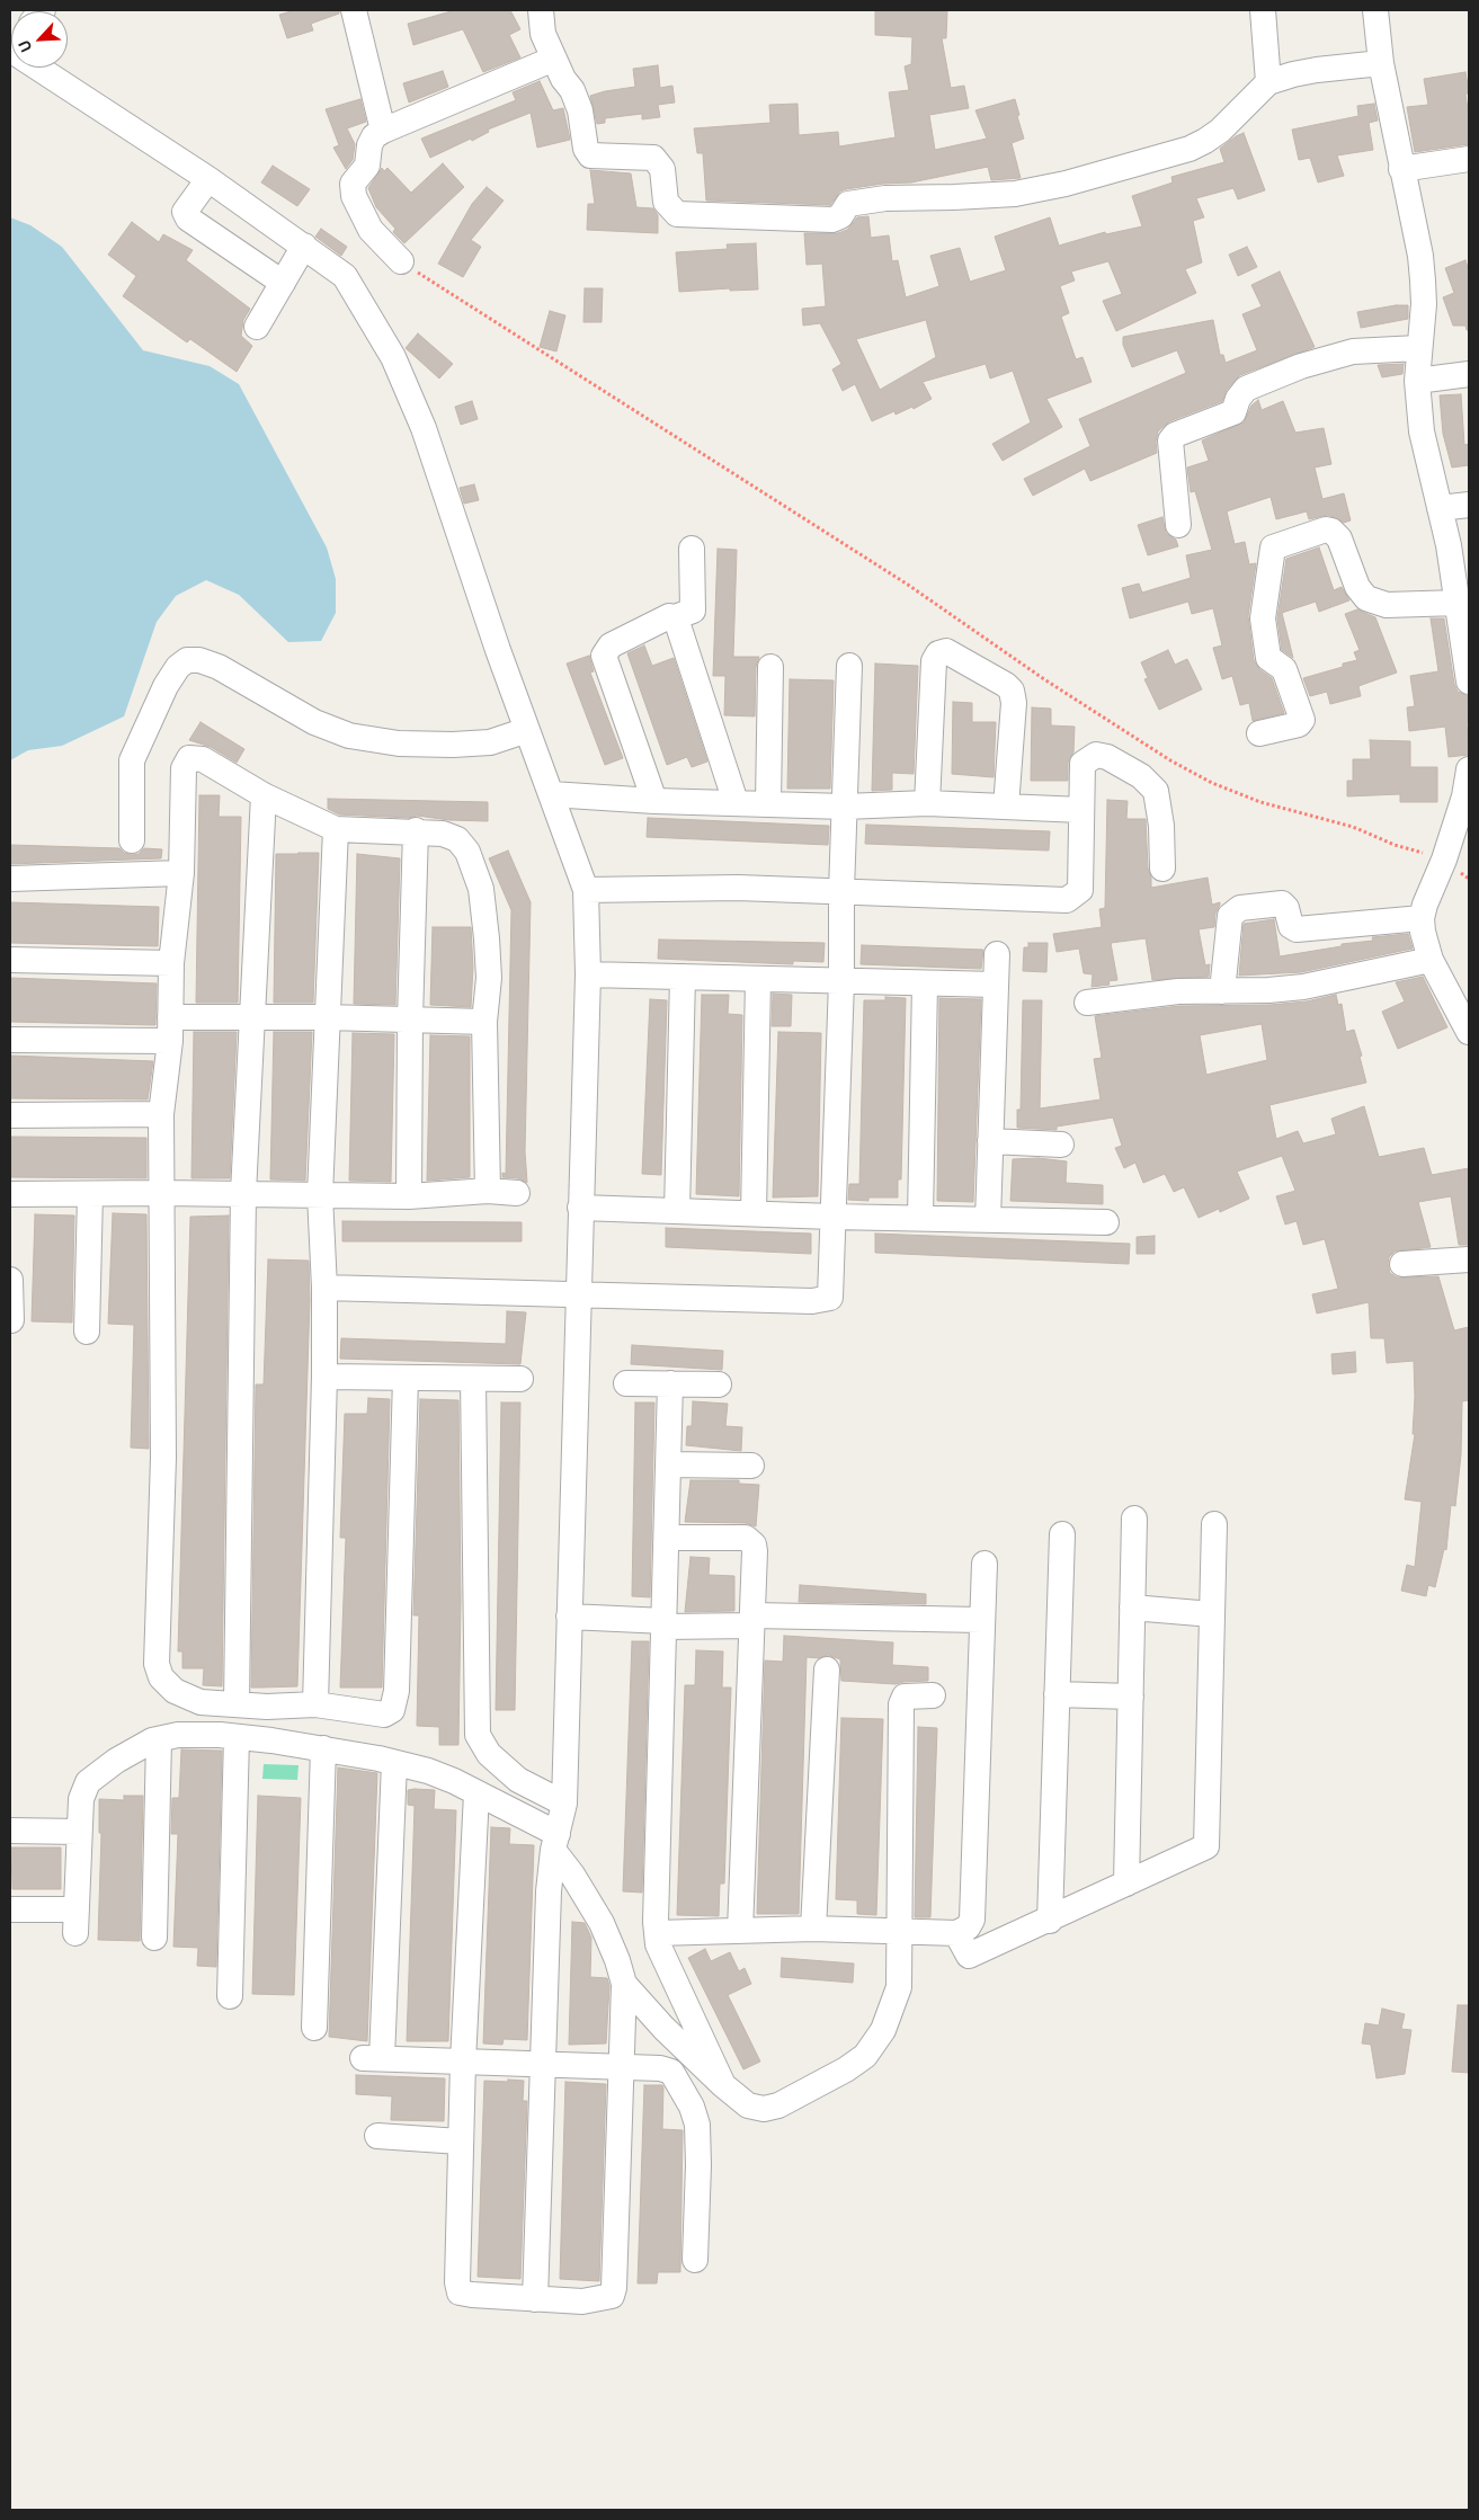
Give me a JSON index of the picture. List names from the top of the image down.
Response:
{
  "north": "bottom left"
}
